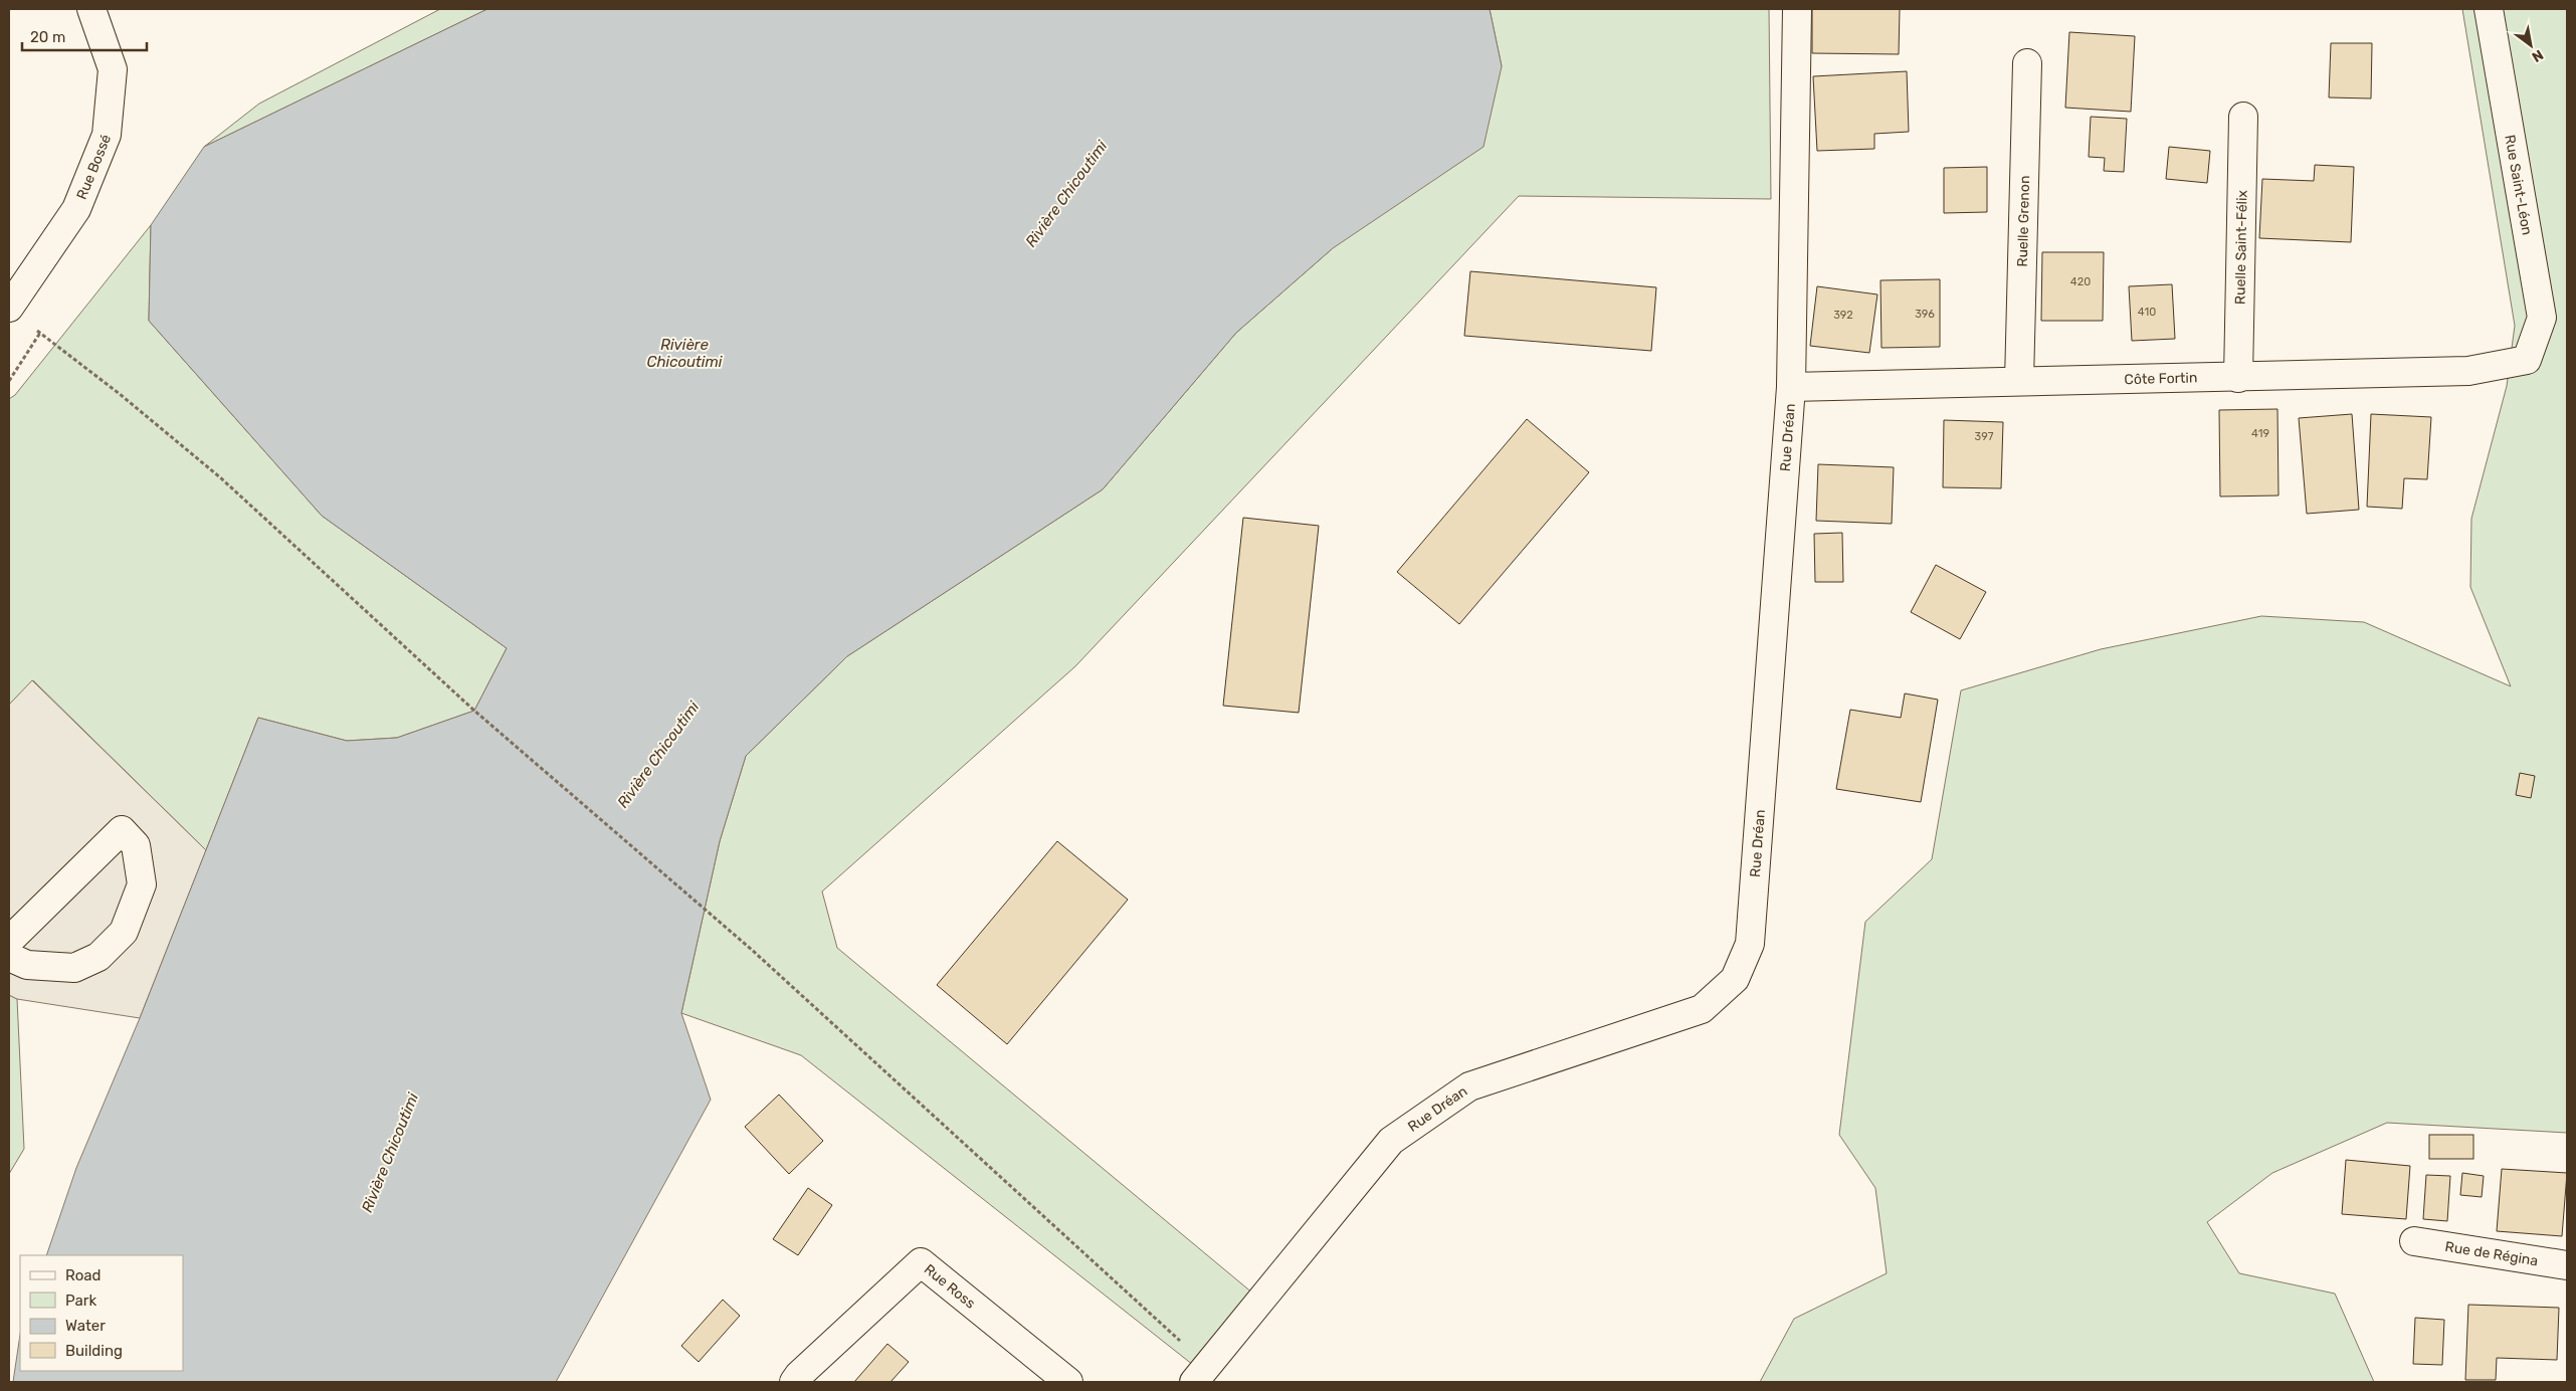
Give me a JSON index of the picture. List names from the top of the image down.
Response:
{
  "streets": {
    "street": [
      "Rue Bossé",
      "Rue Saint-Léon",
      "Ruelle Grenon",
      "Ruelle Saint-Félix",
      "Côte Fortin",
      "Rue Dréan",
      "Rue de Régina",
      "Rue Ross"
    ]
  },
  "crossings": [
    ["Rue Saint-Léon", "Côte Fortin"],
    ["Ruelle Grenon", "Côte Fortin"],
    ["Ruelle Saint-Félix", "Côte Fortin"],
    ["Côte Fortin", "Rue Dréan"]
  ],
  "water": ["Rivière Chicoutimi"],
  "house_numbers": [
    "420",
    "410",
    "396",
    "392",
    "419",
    "397"
  ],
  "legend": [
    "Road",
    "Park",
    "Water",
    "Building"
  ],
  "scale_bar": "20 m",
  "north": "bottom right"
}
